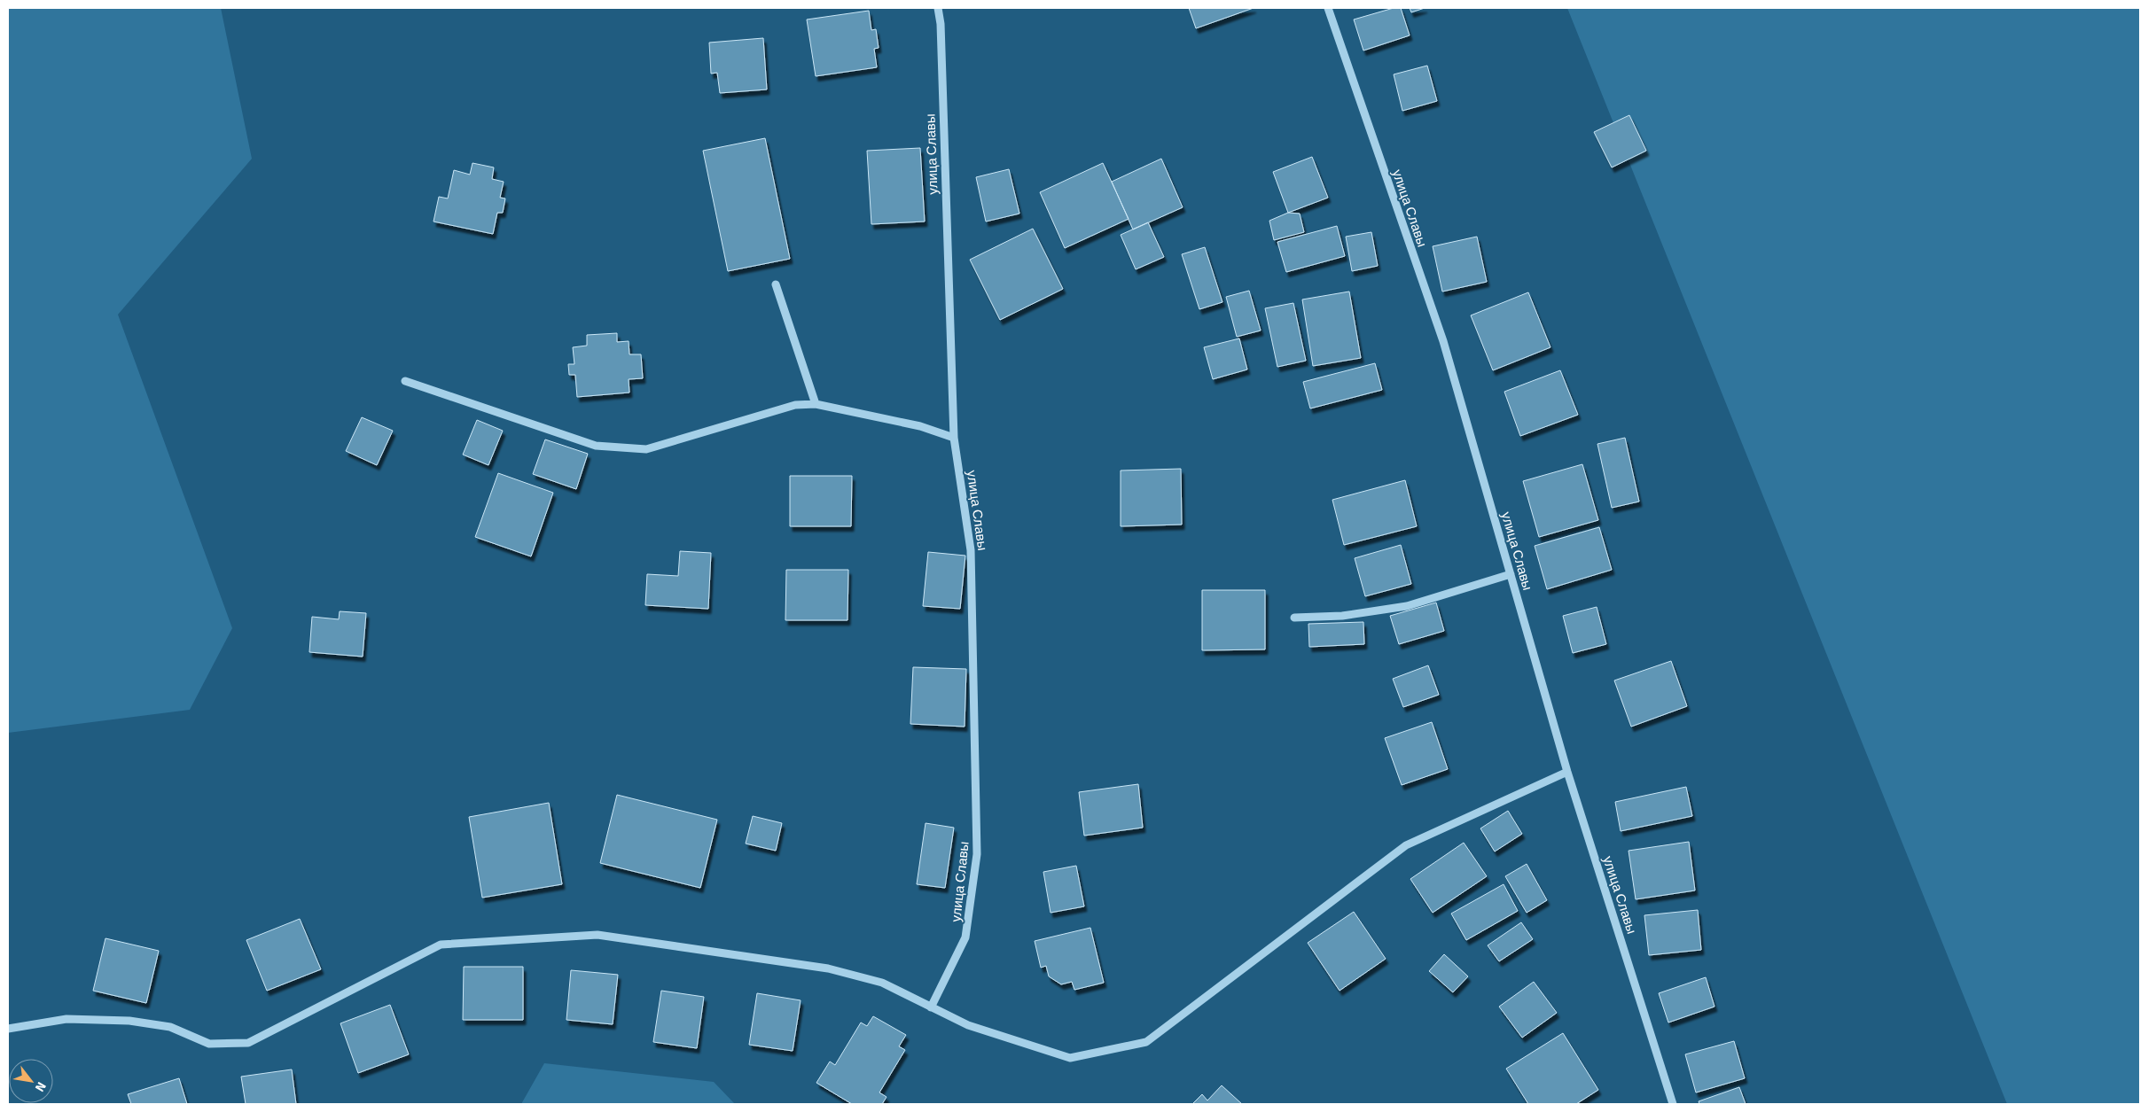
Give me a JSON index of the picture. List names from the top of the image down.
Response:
{
  "streets": {
    "street": ["улица Славы"]
  },
  "north": "bottom right"
}
